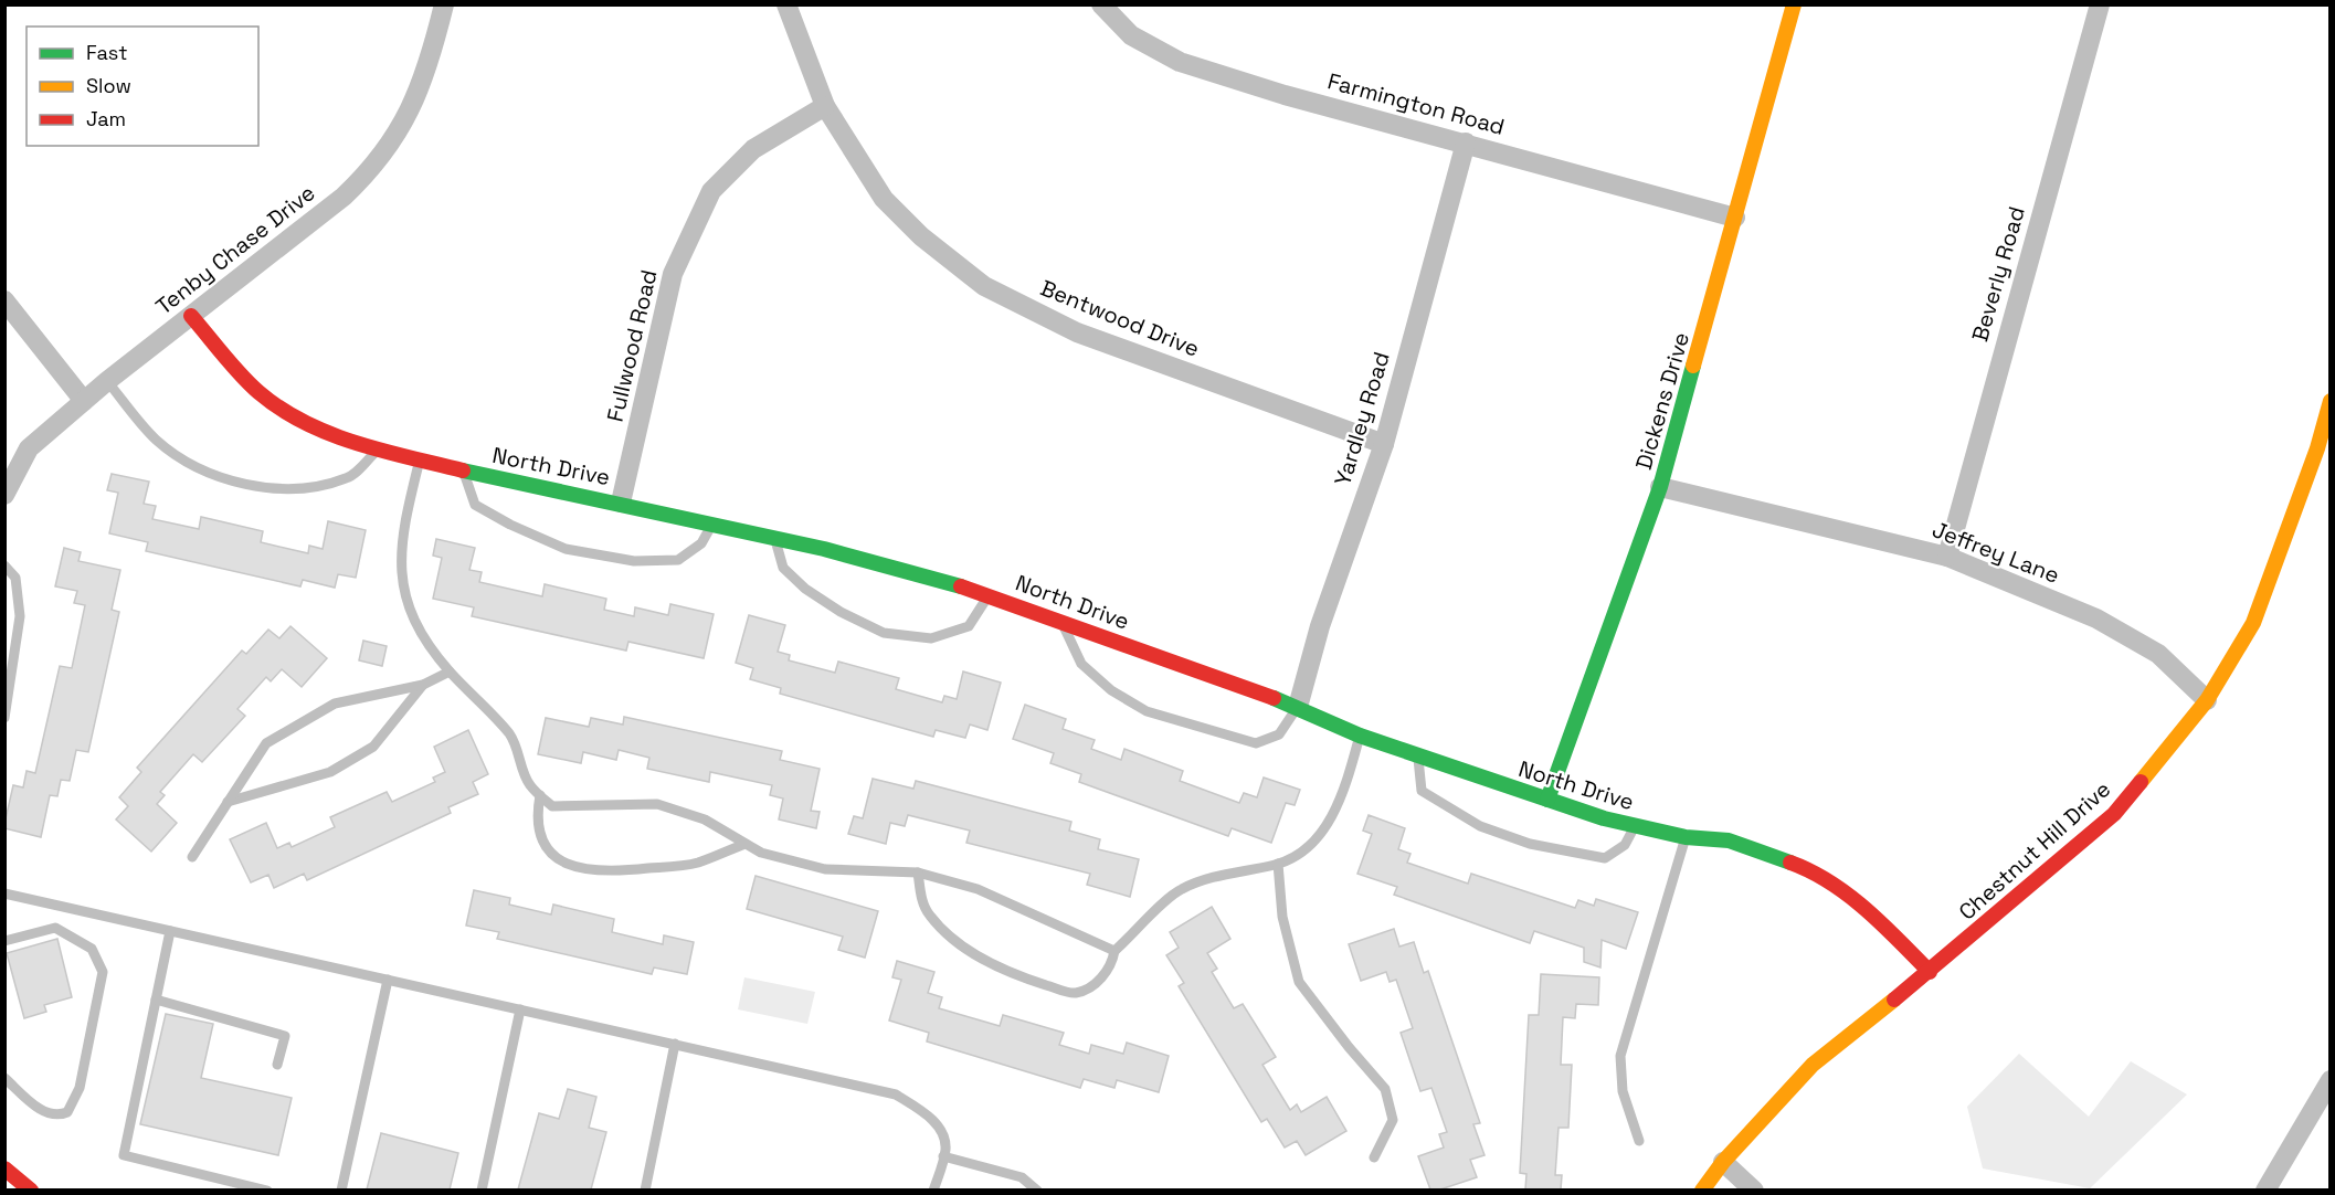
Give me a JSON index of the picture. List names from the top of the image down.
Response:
{
  "streets": {
    "main road": ["Dickens Drive", "North Drive", "Chestnut Hill Drive"],
    "street": [
      "Farmington Road",
      "Tenby Chase Drive",
      "Beverly Road",
      "Bentwood Drive",
      "Fullwood Road",
      "Yardley Road",
      "Jeffrey Lane"
    ]
  },
  "crossings": [
    ["Farmington Road", "Dickens Drive"],
    ["Farmington Road", "Yardley Road"],
    ["Tenby Chase Drive", "North Drive"],
    ["Beverly Road", "Jeffrey Lane"],
    ["Bentwood Drive", "Fullwood Road"],
    ["Bentwood Drive", "Yardley Road"],
    ["Fullwood Road", "North Drive"],
    ["Dickens Drive", "North Drive"],
    ["Dickens Drive", "Jeffrey Lane"],
    ["Yardley Road", "North Drive"],
    ["North Drive", "Chestnut Hill Drive"],
    ["Jeffrey Lane", "Chestnut Hill Drive"]
  ],
  "legend": ["Fast", "Slow", "Jam"]
}
